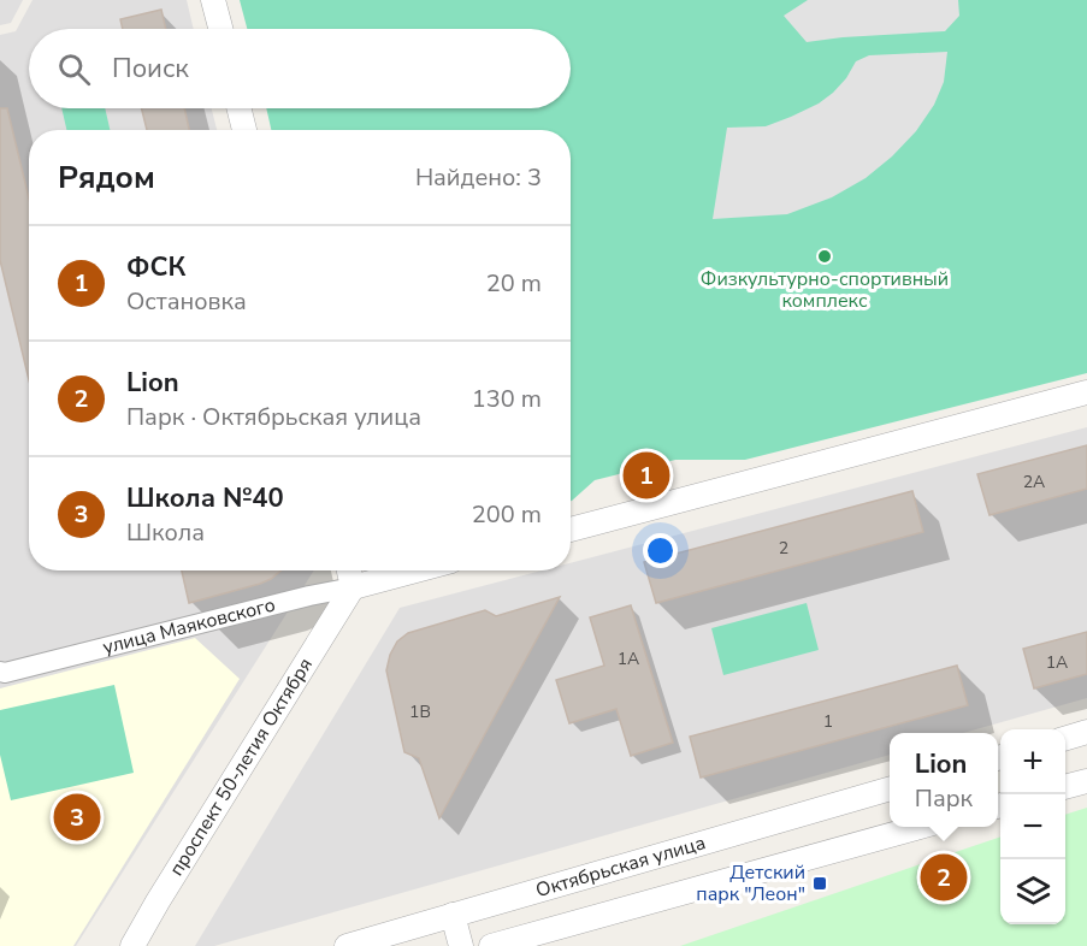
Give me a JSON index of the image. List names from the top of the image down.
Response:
{
  "streets": {
    "street": ["улица Маяковского", "проспект 50-летия Октября", "Октябрьская улица"]
  },
  "crossings": [
    ["улица Маяковского", "проспект 50-летия Октября"]
  ],
  "places": {
    "other": ["Физкультурно-спортивный комплекс"],
    "transit": ["Детский парк \"Леон\""]
  },
  "house_numbers": [
    "2А",
    "2",
    "1А",
    "1А",
    "1В",
    "1"
  ],
  "page": {
    "search": "Поиск",
    "heading": ["Рядом", "Найдено: 3"],
    "list": [
      {
        "mark": "1",
        "name": "ФСК",
        "note": "Остановка",
        "value": "20 m"
      },
      {
        "mark": "2",
        "name": "Lion",
        "note": "Парк · Октябрьская улица",
        "value": "130 m"
      },
      {
        "mark": "3",
        "name": "Школа №40",
        "note": "Школа",
        "value": "200 m"
      }
    ],
    "pins": ["1", "3", "2"],
    "map_buttons": ["+", "−"],
    "popup": ["Lion", "Парк"]
  }
}
